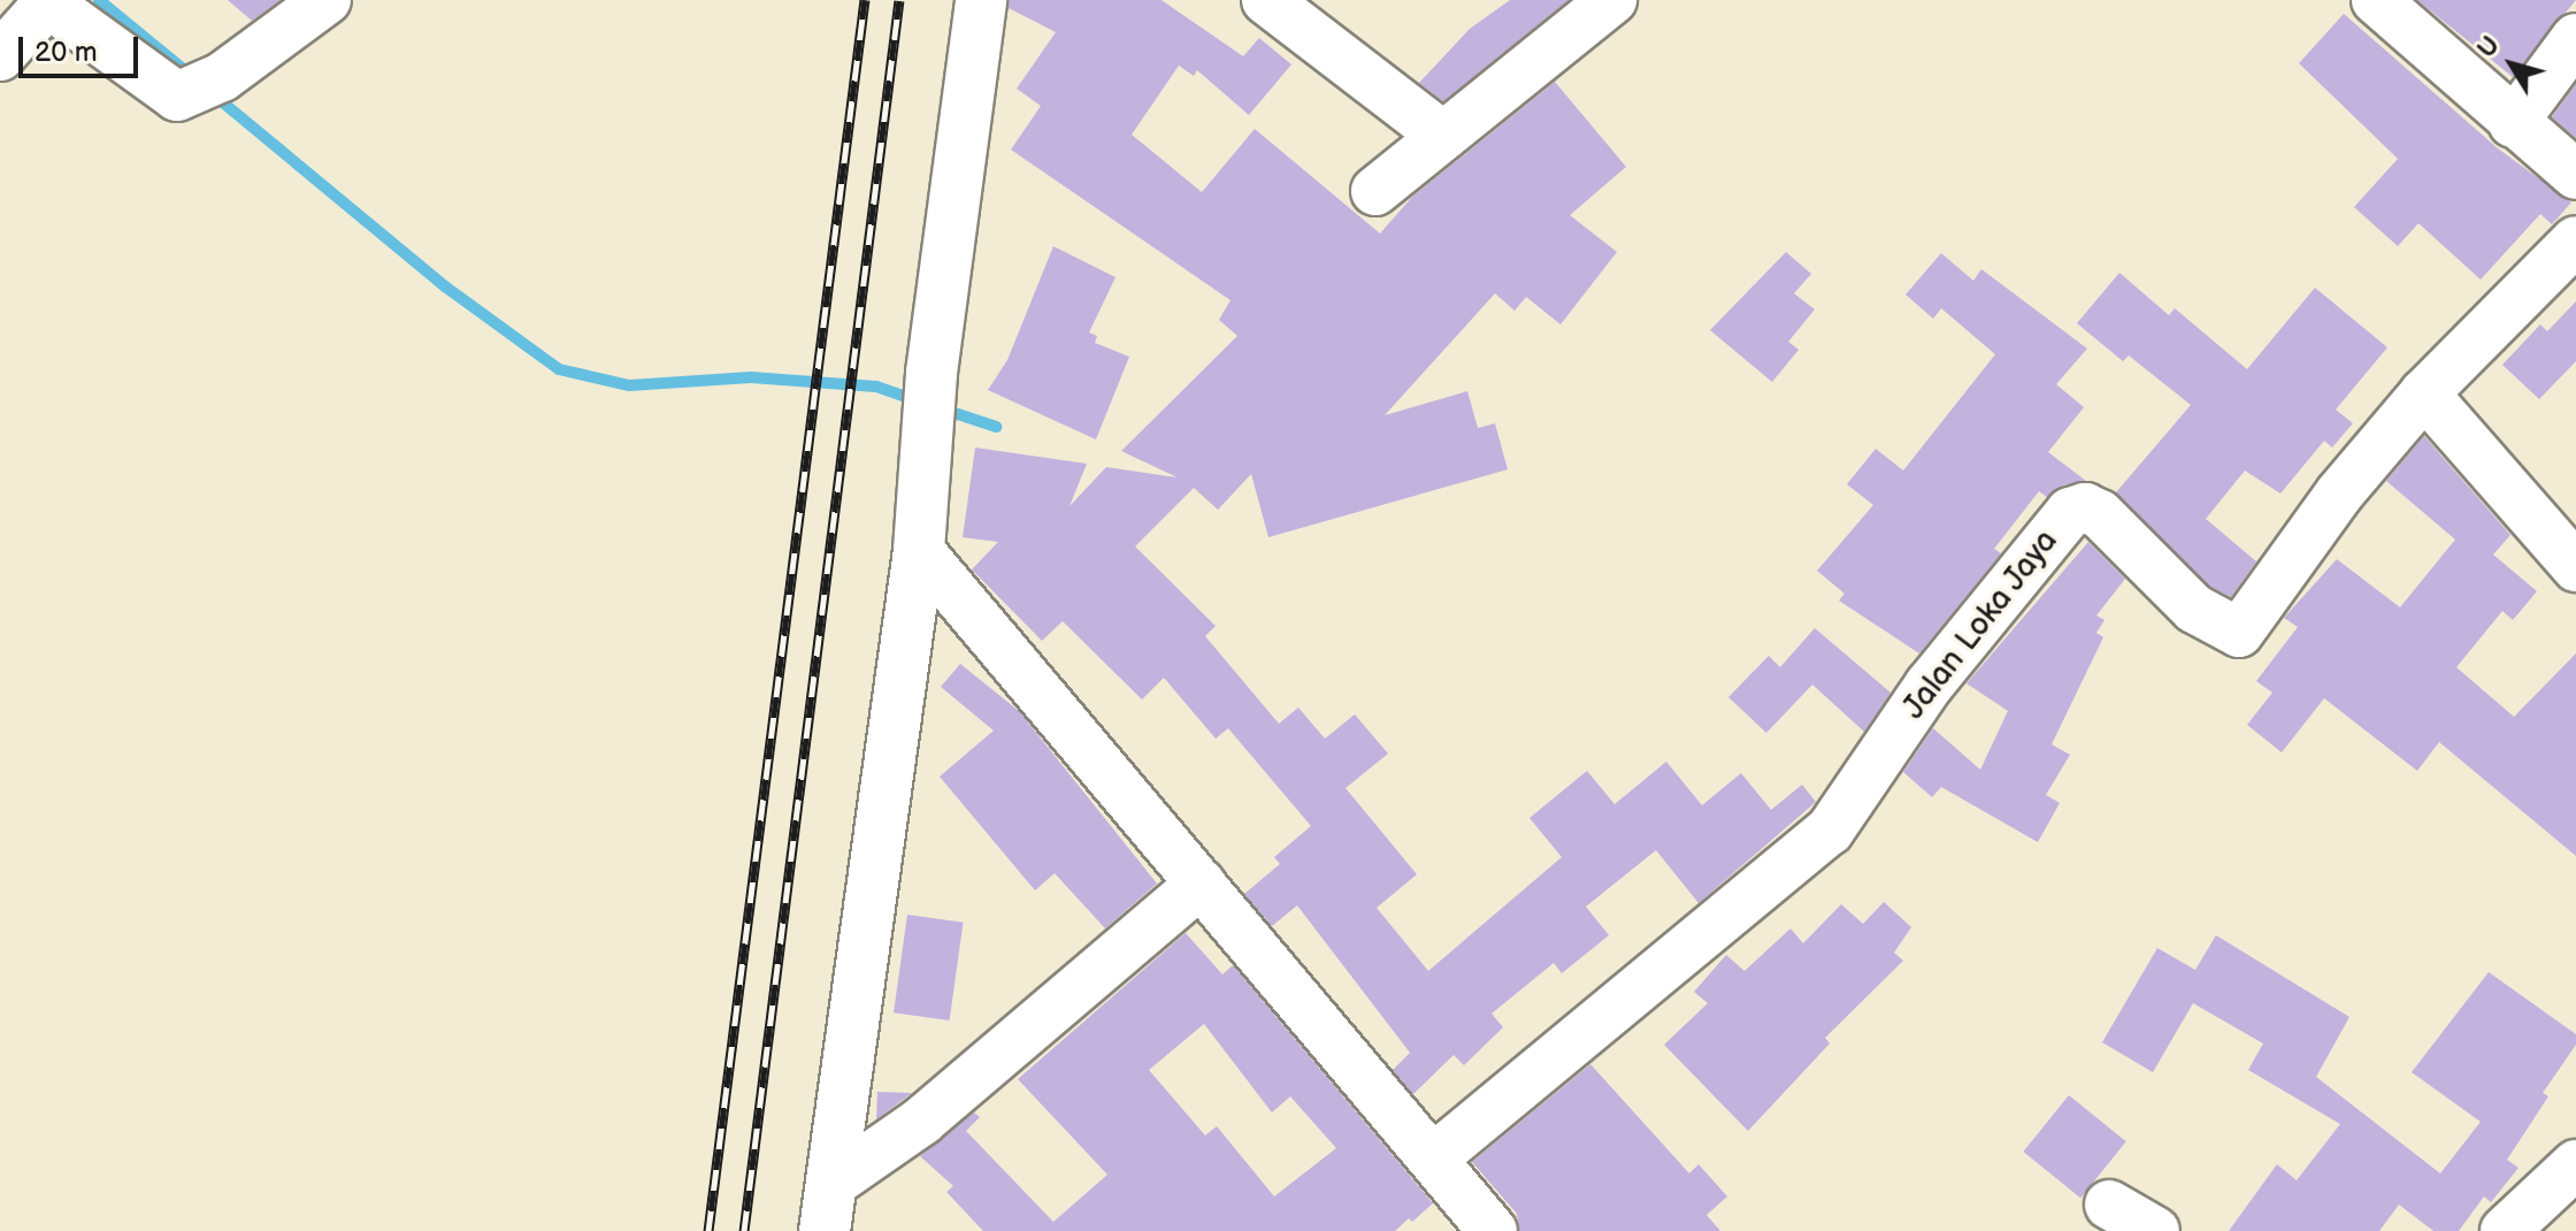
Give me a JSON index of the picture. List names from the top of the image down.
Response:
{
  "streets": {
    "street": ["Jalan Loka Jaya"]
  },
  "scale_bar": "20 m",
  "north": "top left"
}
